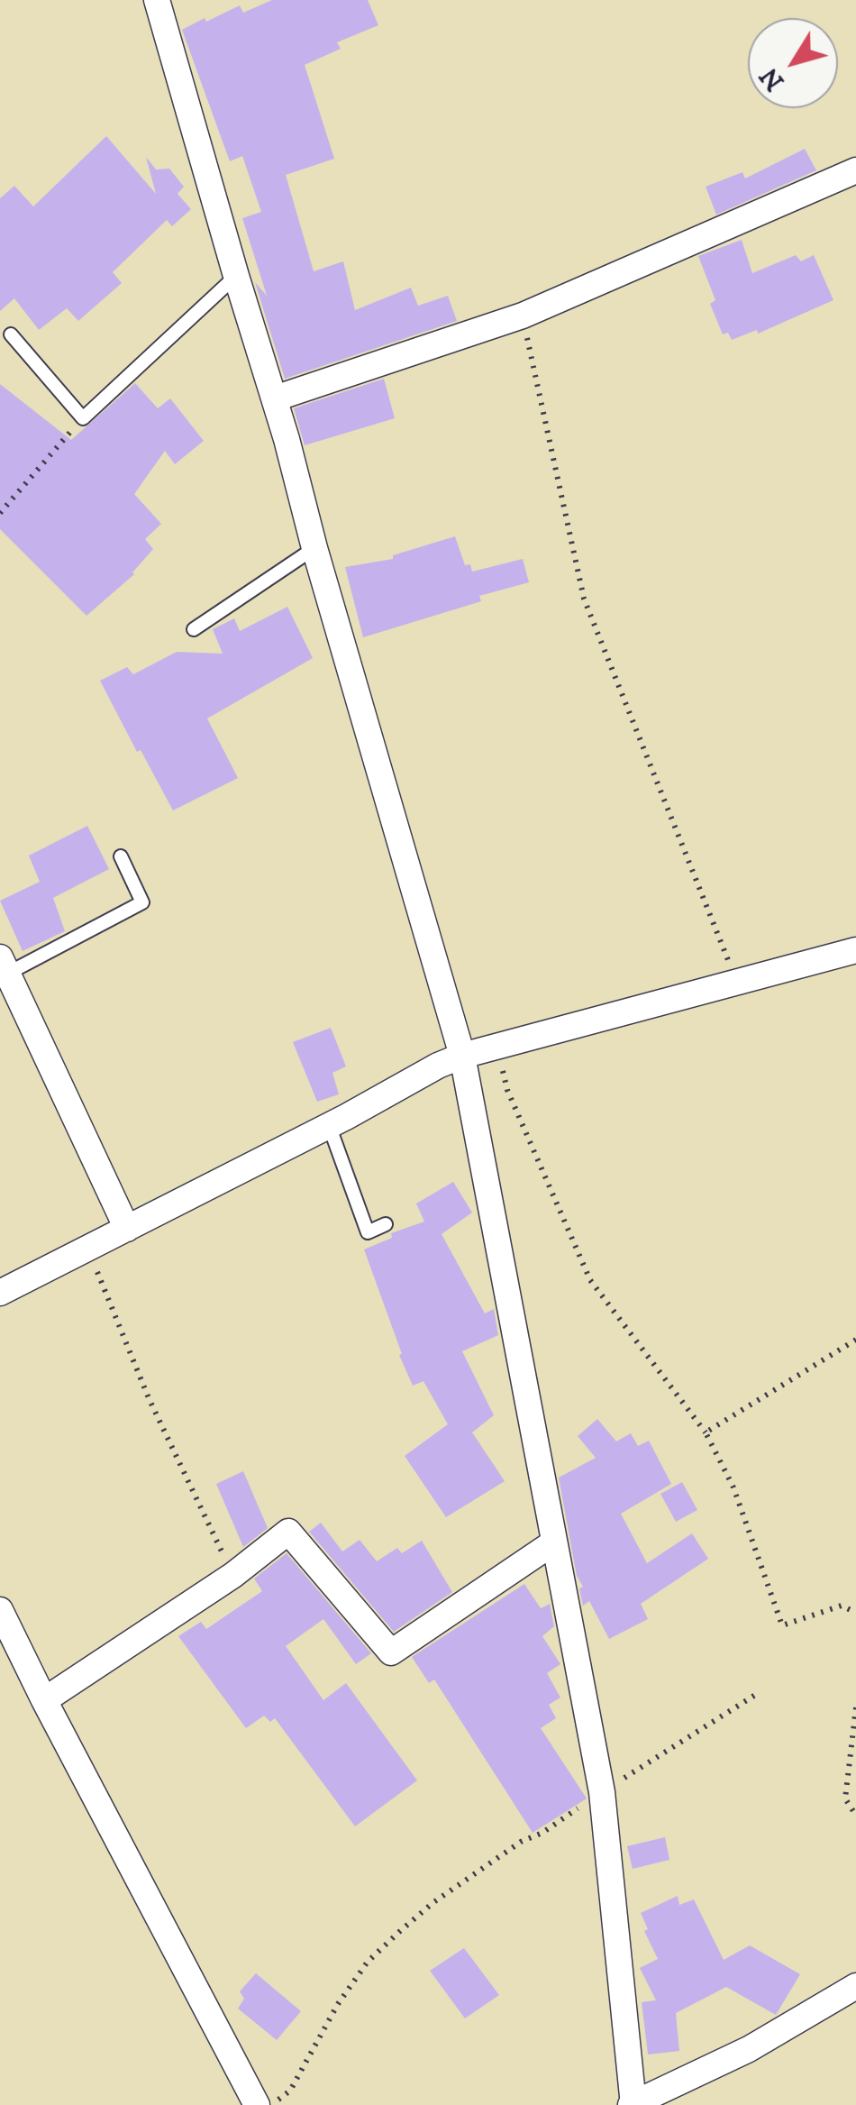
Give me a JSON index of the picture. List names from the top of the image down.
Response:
{
  "north": "bottom left"
}
